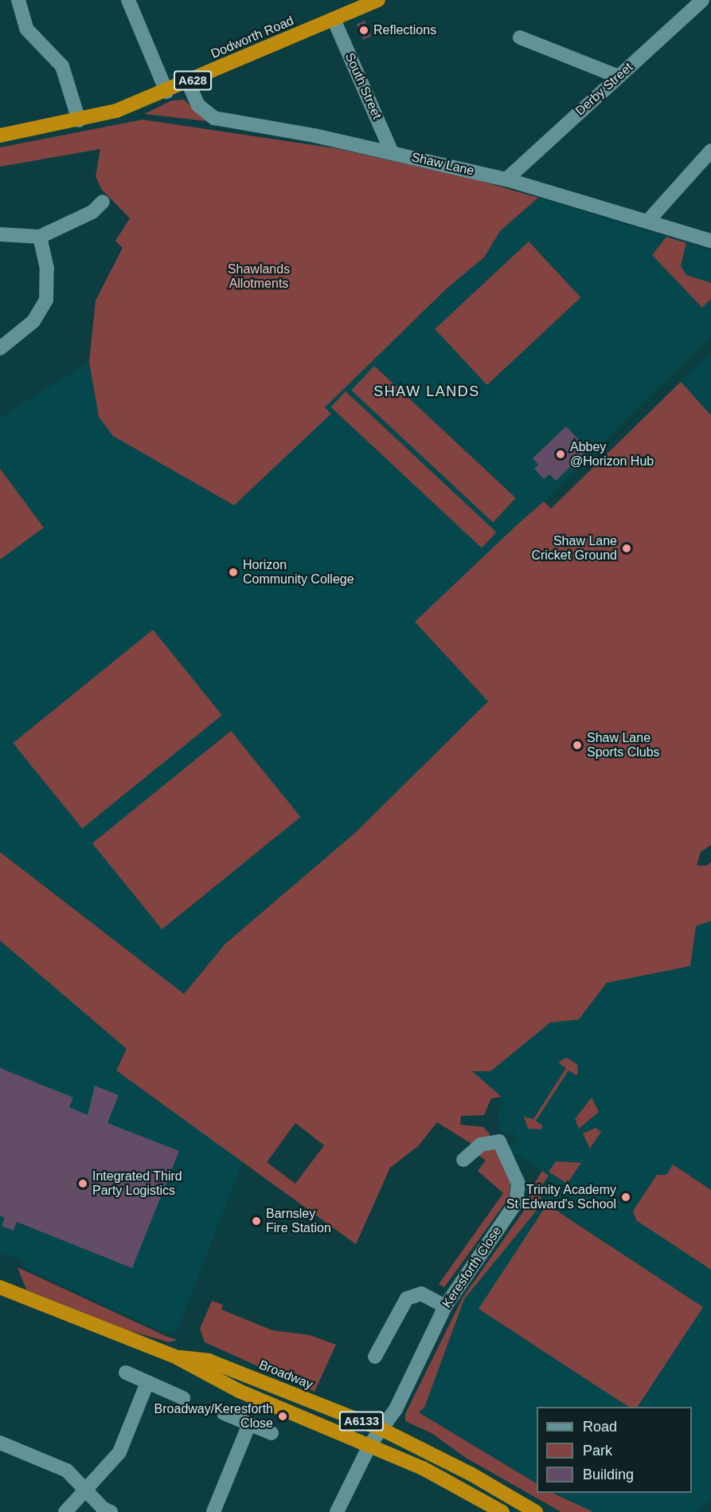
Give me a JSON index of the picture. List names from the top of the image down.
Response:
{
  "streets": {
    "highway": [
      "Dodworth Road",
      "A628",
      "Broadway",
      "A6133"
    ],
    "street": [
      "South Street",
      "Derby Street",
      "Shaw Lane",
      "Keresforth Close"
    ]
  },
  "crossings": [
    ["Dodworth Road", "South Street"],
    ["Dodworth Road", "Shaw Lane"],
    ["South Street", "Shaw Lane"],
    ["Derby Street", "Shaw Lane"],
    ["Keresforth Close", "Broadway"]
  ],
  "districts": ["SHAW LANDS"],
  "parks": ["Shawlands Allotments"],
  "places": [
    "Reflections",
    "Abbey @Horizon Hub",
    "Shaw Lane Cricket Ground",
    "Horizon Community College",
    "Shaw Lane Sports Clubs",
    "Integrated Third Party Logistics",
    "Trinity Academy St Edward's School",
    "Barnsley Fire Station",
    "Broadway/Keresforth Close"
  ],
  "legend": ["Road", "Park", "Building"]
}
